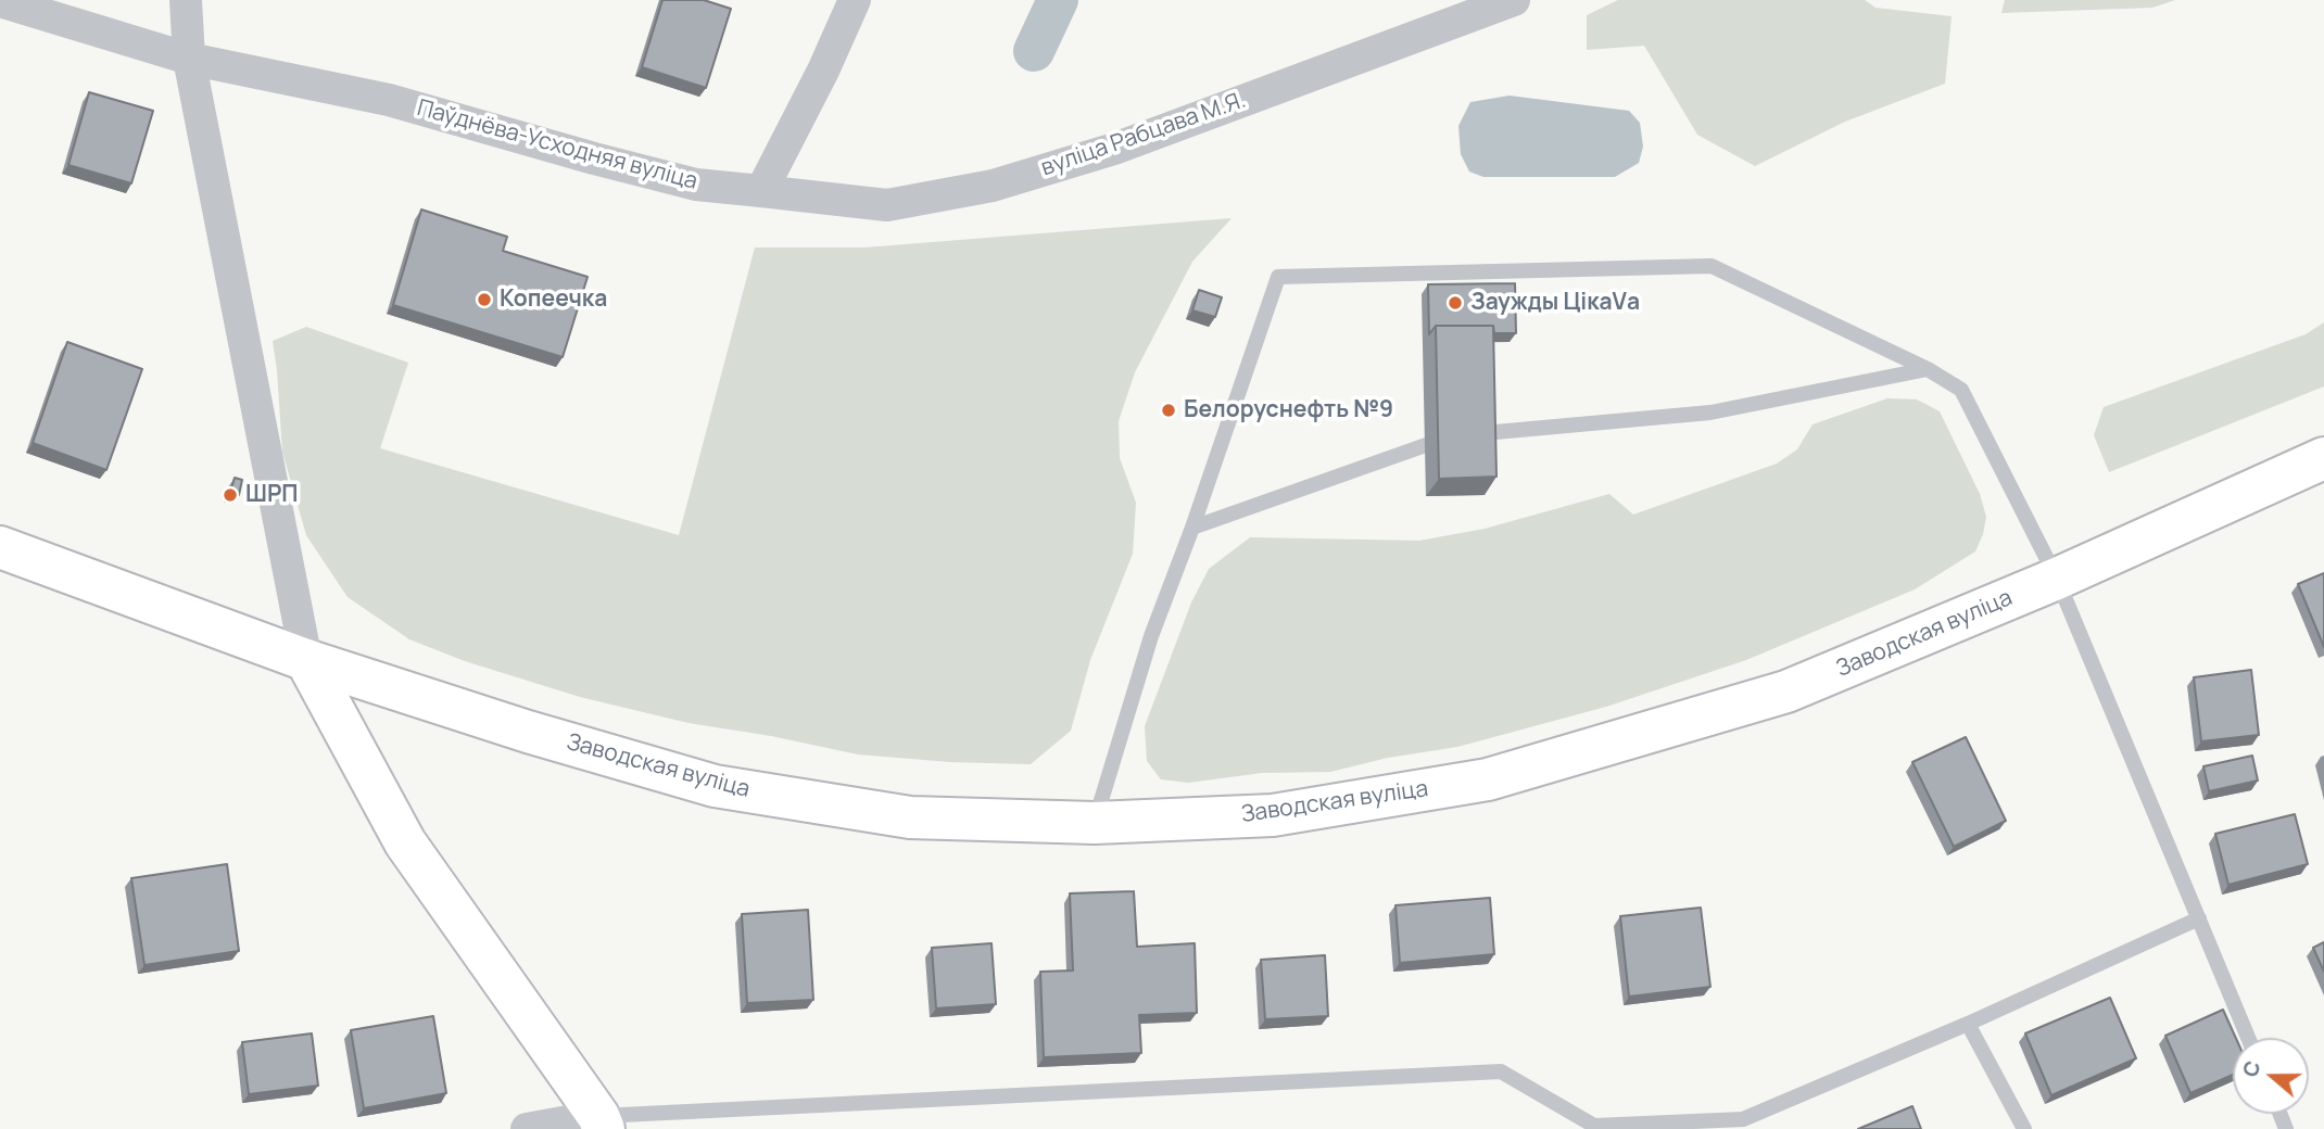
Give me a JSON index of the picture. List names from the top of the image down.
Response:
{
  "streets": {
    "main road": ["Заводская вуліца"],
    "street": ["вуліца Рабцава М.Я.", "Паўднёва-Усходняя вуліца"]
  },
  "crossings": [
    ["вуліца Рабцава М.Я.", "Паўднёва-Усходняя вуліца"]
  ],
  "places": [
    "Копеечка",
    "Заужды ЦікаVа",
    "Белоруснефть №9",
    "ШРП"
  ],
  "north": "left"
}
